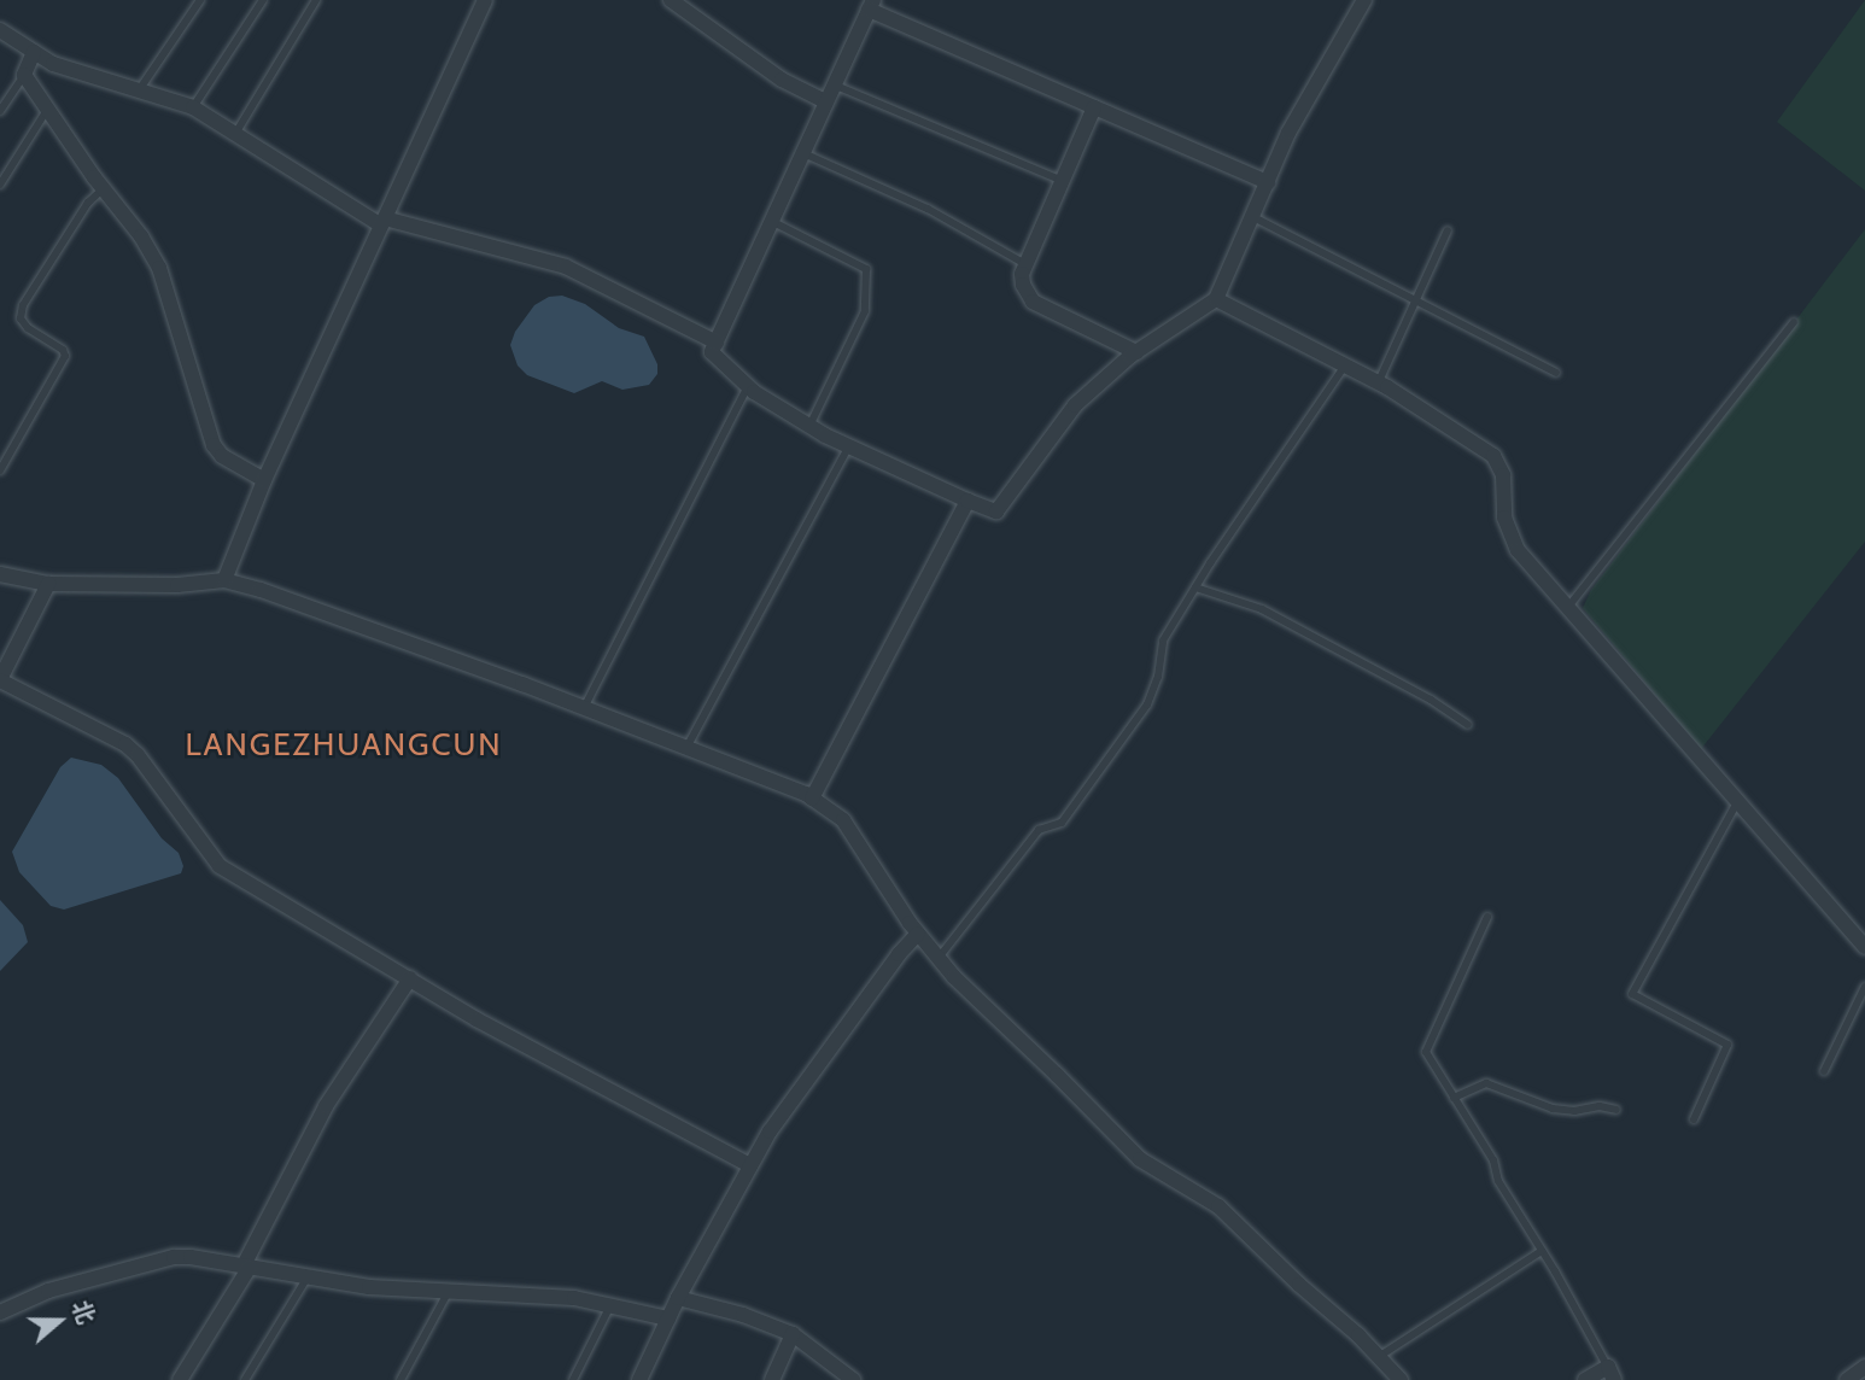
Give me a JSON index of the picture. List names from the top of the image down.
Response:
{
  "districts": ["LANGEZHUANGCUN"],
  "north": "right"
}
